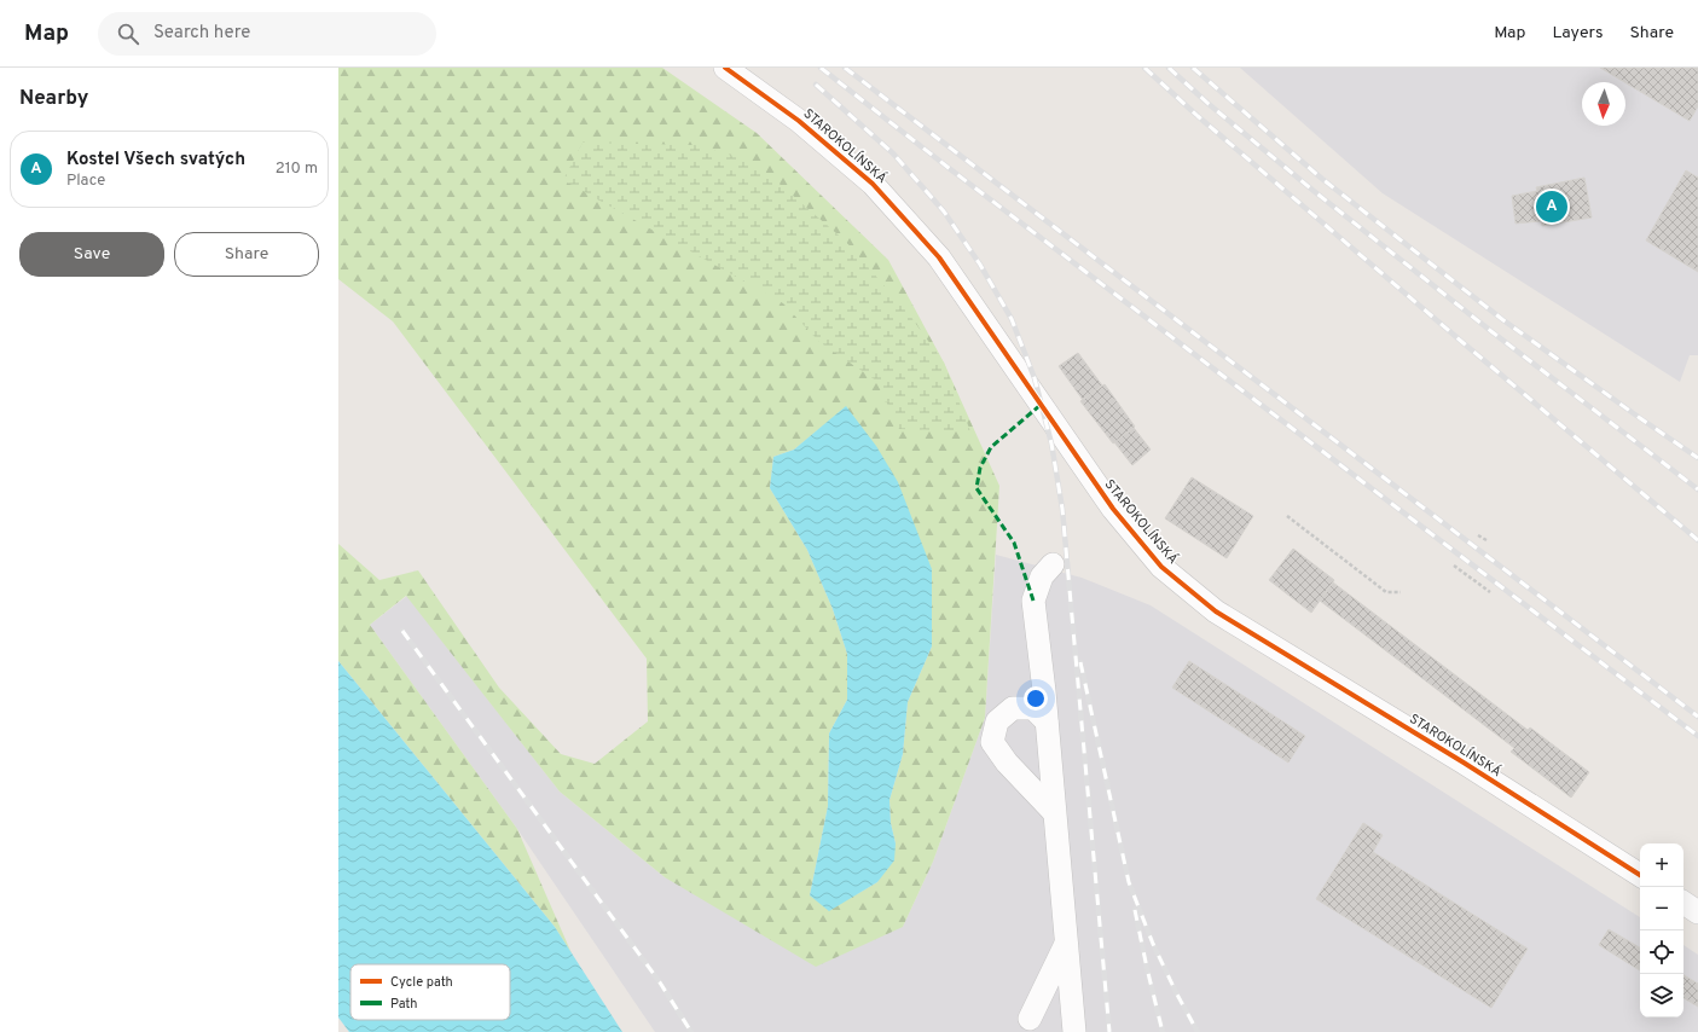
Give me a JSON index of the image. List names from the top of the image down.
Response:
{
  "streets": {
    "street": ["STAROKOLÍNSKÁ"]
  },
  "legend": ["Cycle path", "Path"],
  "north": "bottom",
  "page": {
    "header": "Map",
    "search": "Search here",
    "nav": ["Map", "Layers", "Share"],
    "heading": "Nearby",
    "list": [
      {
        "mark": "A",
        "name": "Kostel Všech svatých",
        "note": "Place",
        "value": "210 m"
      }
    ],
    "pins": "A",
    "buttons": ["Save", "Share"],
    "map_buttons": ["+", "−"]
  }
}
